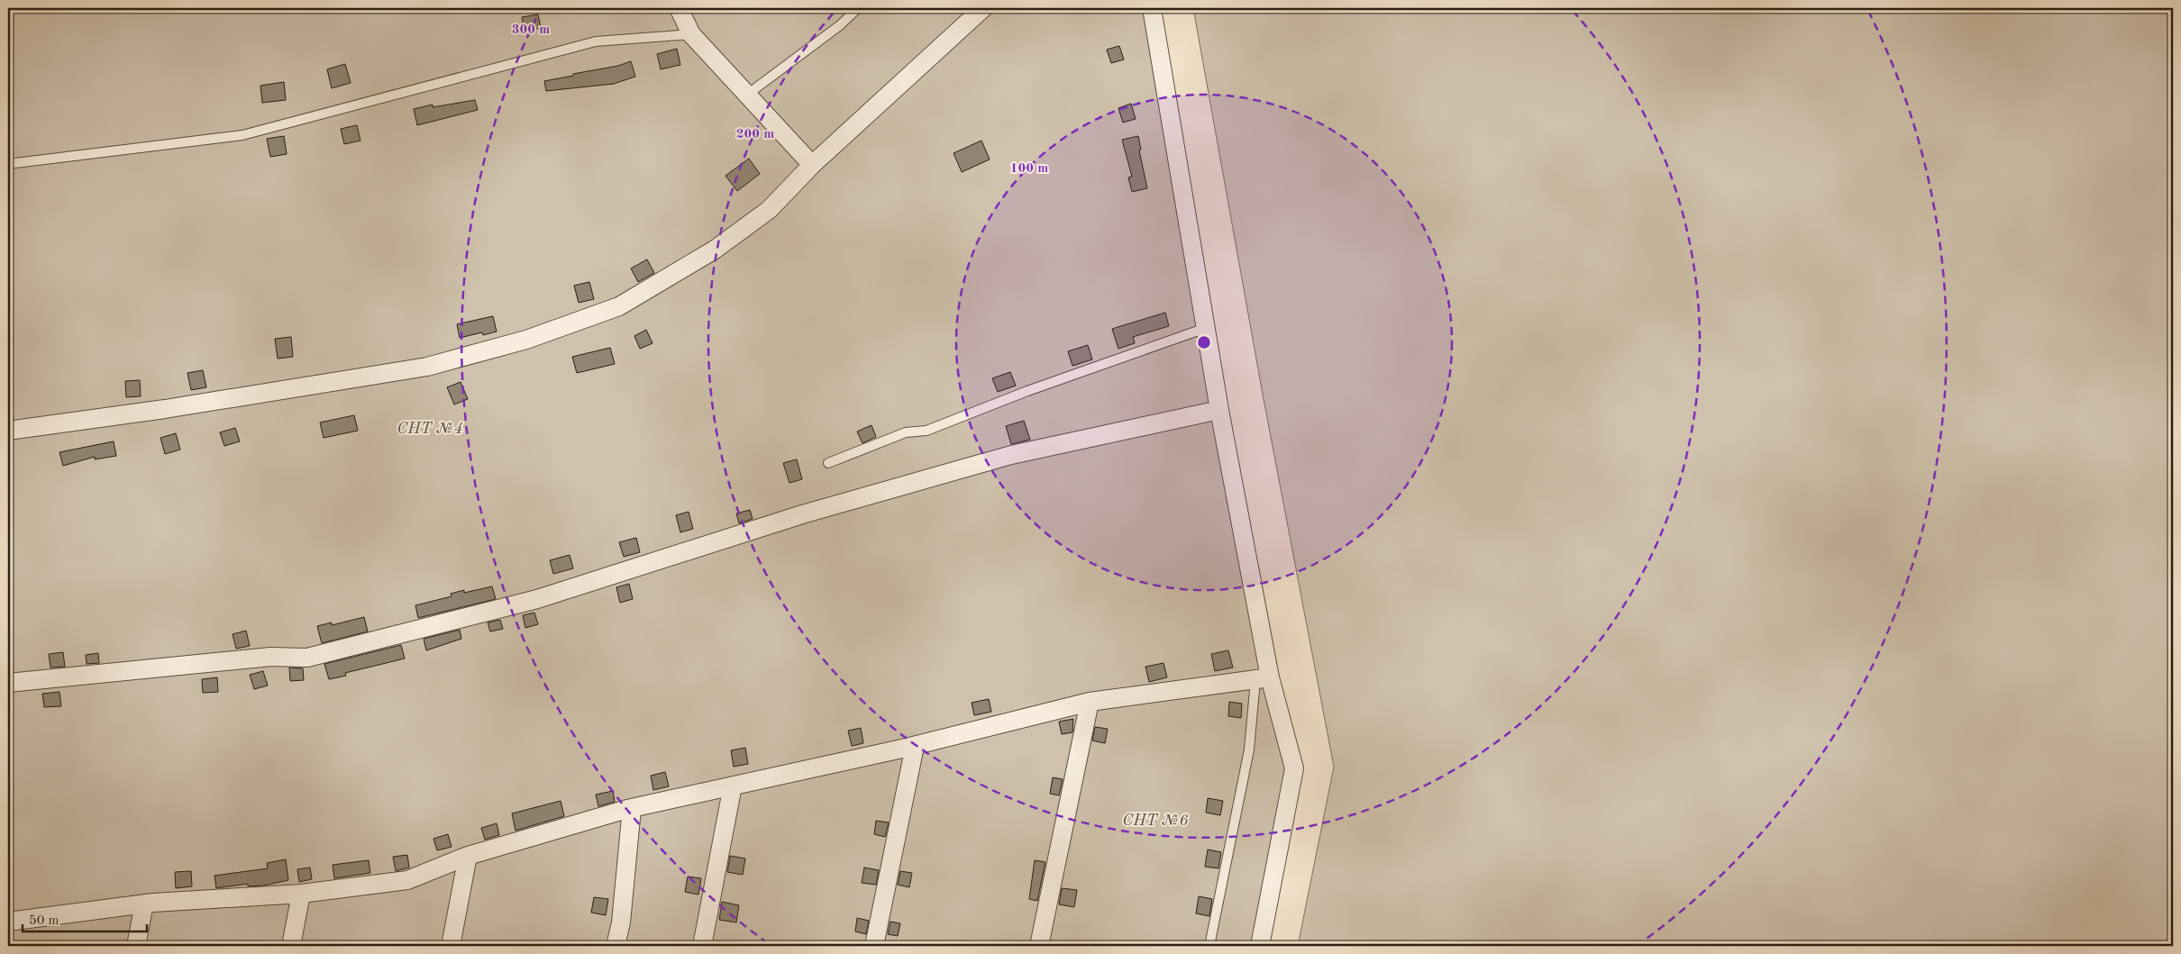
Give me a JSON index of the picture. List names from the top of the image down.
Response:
{
  "parks": ["СНТ №4", "СНТ №6"],
  "scale_bar": "50 m",
  "rings": ["300 m", "200 m", "100 m"]
}
